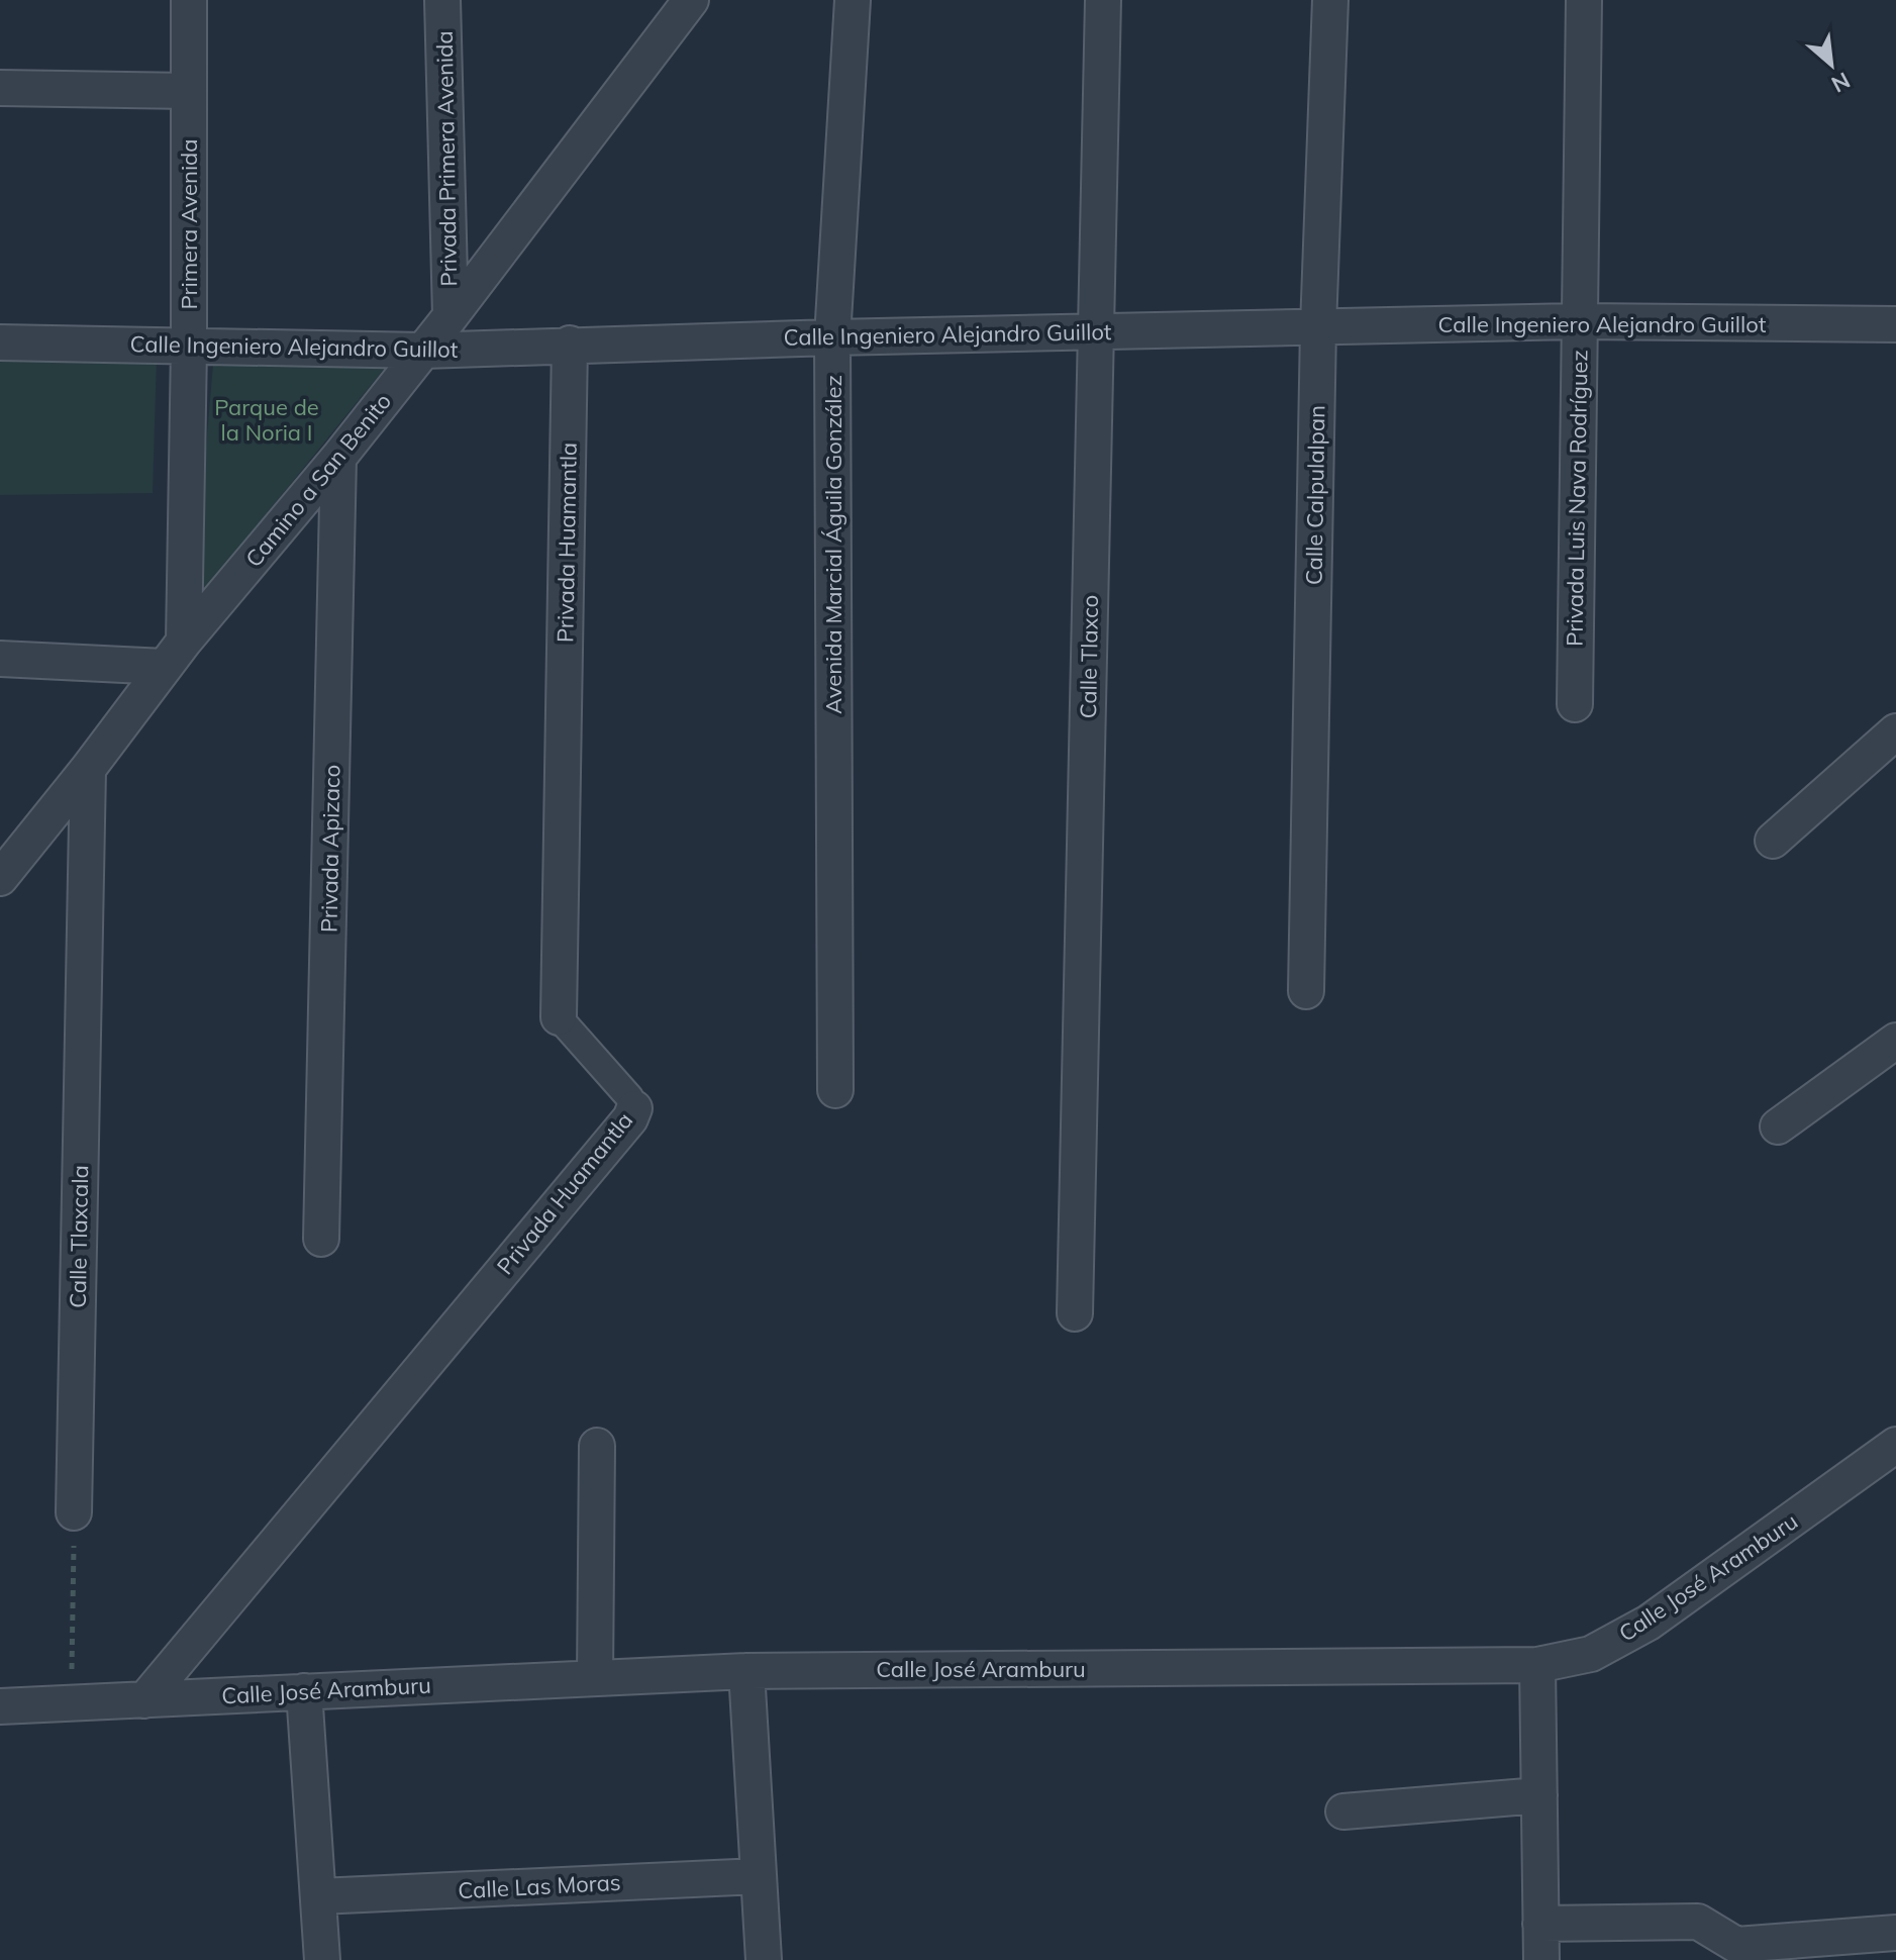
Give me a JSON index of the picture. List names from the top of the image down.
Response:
{
  "streets": {
    "street": [
      "Privada Primera Avenida",
      "Primera Avenida",
      "Calle Ingeniero Alejandro Guillot",
      "Camino a San Benito",
      "Calle Calpulalpan",
      "Privada Luis Nava Rodríguez",
      "Privada Huamantla",
      "Avenida Marcial Águila González",
      "Calle Tlaxco",
      "Privada Apizaco",
      "Calle Tlaxcala",
      "Calle José Aramburu",
      "Calle Las Moras"
    ]
  },
  "crossings": [
    ["Privada Primera Avenida", "Camino a San Benito"],
    ["Primera Avenida", "Calle Ingeniero Alejandro Guillot"],
    ["Primera Avenida", "Camino a San Benito"],
    ["Calle Ingeniero Alejandro Guillot", "Camino a San Benito"],
    ["Calle Ingeniero Alejandro Guillot", "Calle Calpulalpan"],
    ["Calle Ingeniero Alejandro Guillot", "Privada Luis Nava Rodríguez"],
    ["Calle Ingeniero Alejandro Guillot", "Privada Huamantla"],
    ["Calle Ingeniero Alejandro Guillot", "Avenida Marcial Águila González"],
    ["Calle Ingeniero Alejandro Guillot", "Calle Tlaxco"],
    ["Camino a San Benito", "Privada Apizaco"],
    ["Camino a San Benito", "Calle Tlaxcala"],
    ["Privada Huamantla", "Calle José Aramburu"]
  ],
  "parks": ["Parque de la Noria I"],
  "north": "bottom right"
}
